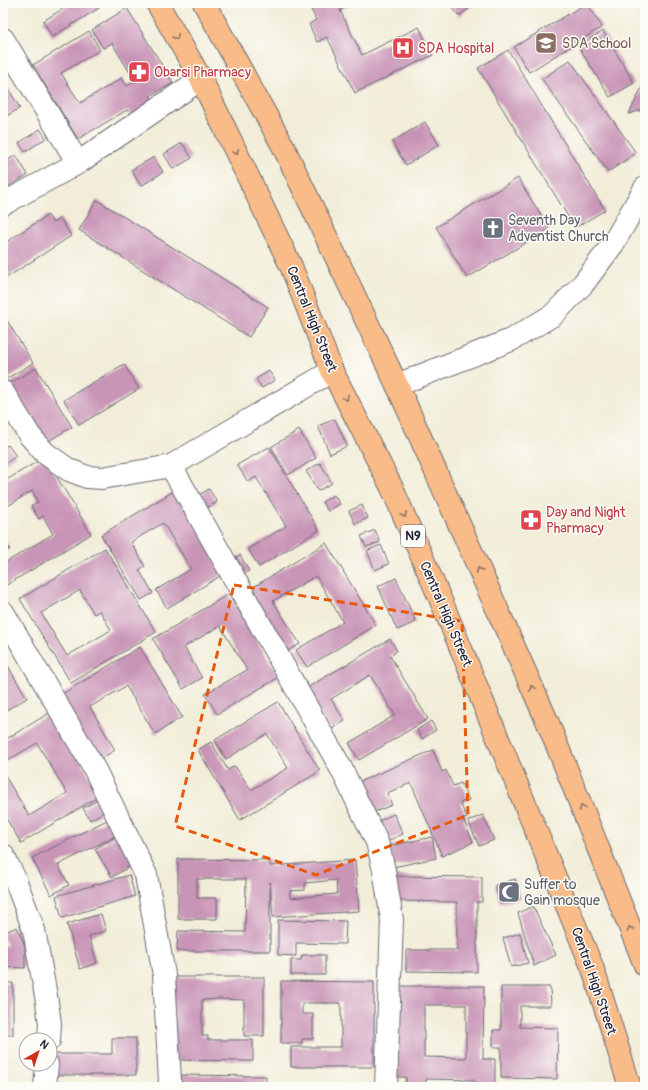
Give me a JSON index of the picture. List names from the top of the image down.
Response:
{
  "streets": {
    "highway": ["Central High Street", "N9"]
  },
  "places": {
    "school or university": ["SDA School"],
    "hospital": ["SDA Hospital"],
    "pharmacy": ["Obarsi Pharmacy", "Day and Night Pharmacy"],
    "church": ["Seventh Day Adventist Church"],
    "mosque": ["Suffer to Gain mosque"]
  },
  "north": "top right"
}
